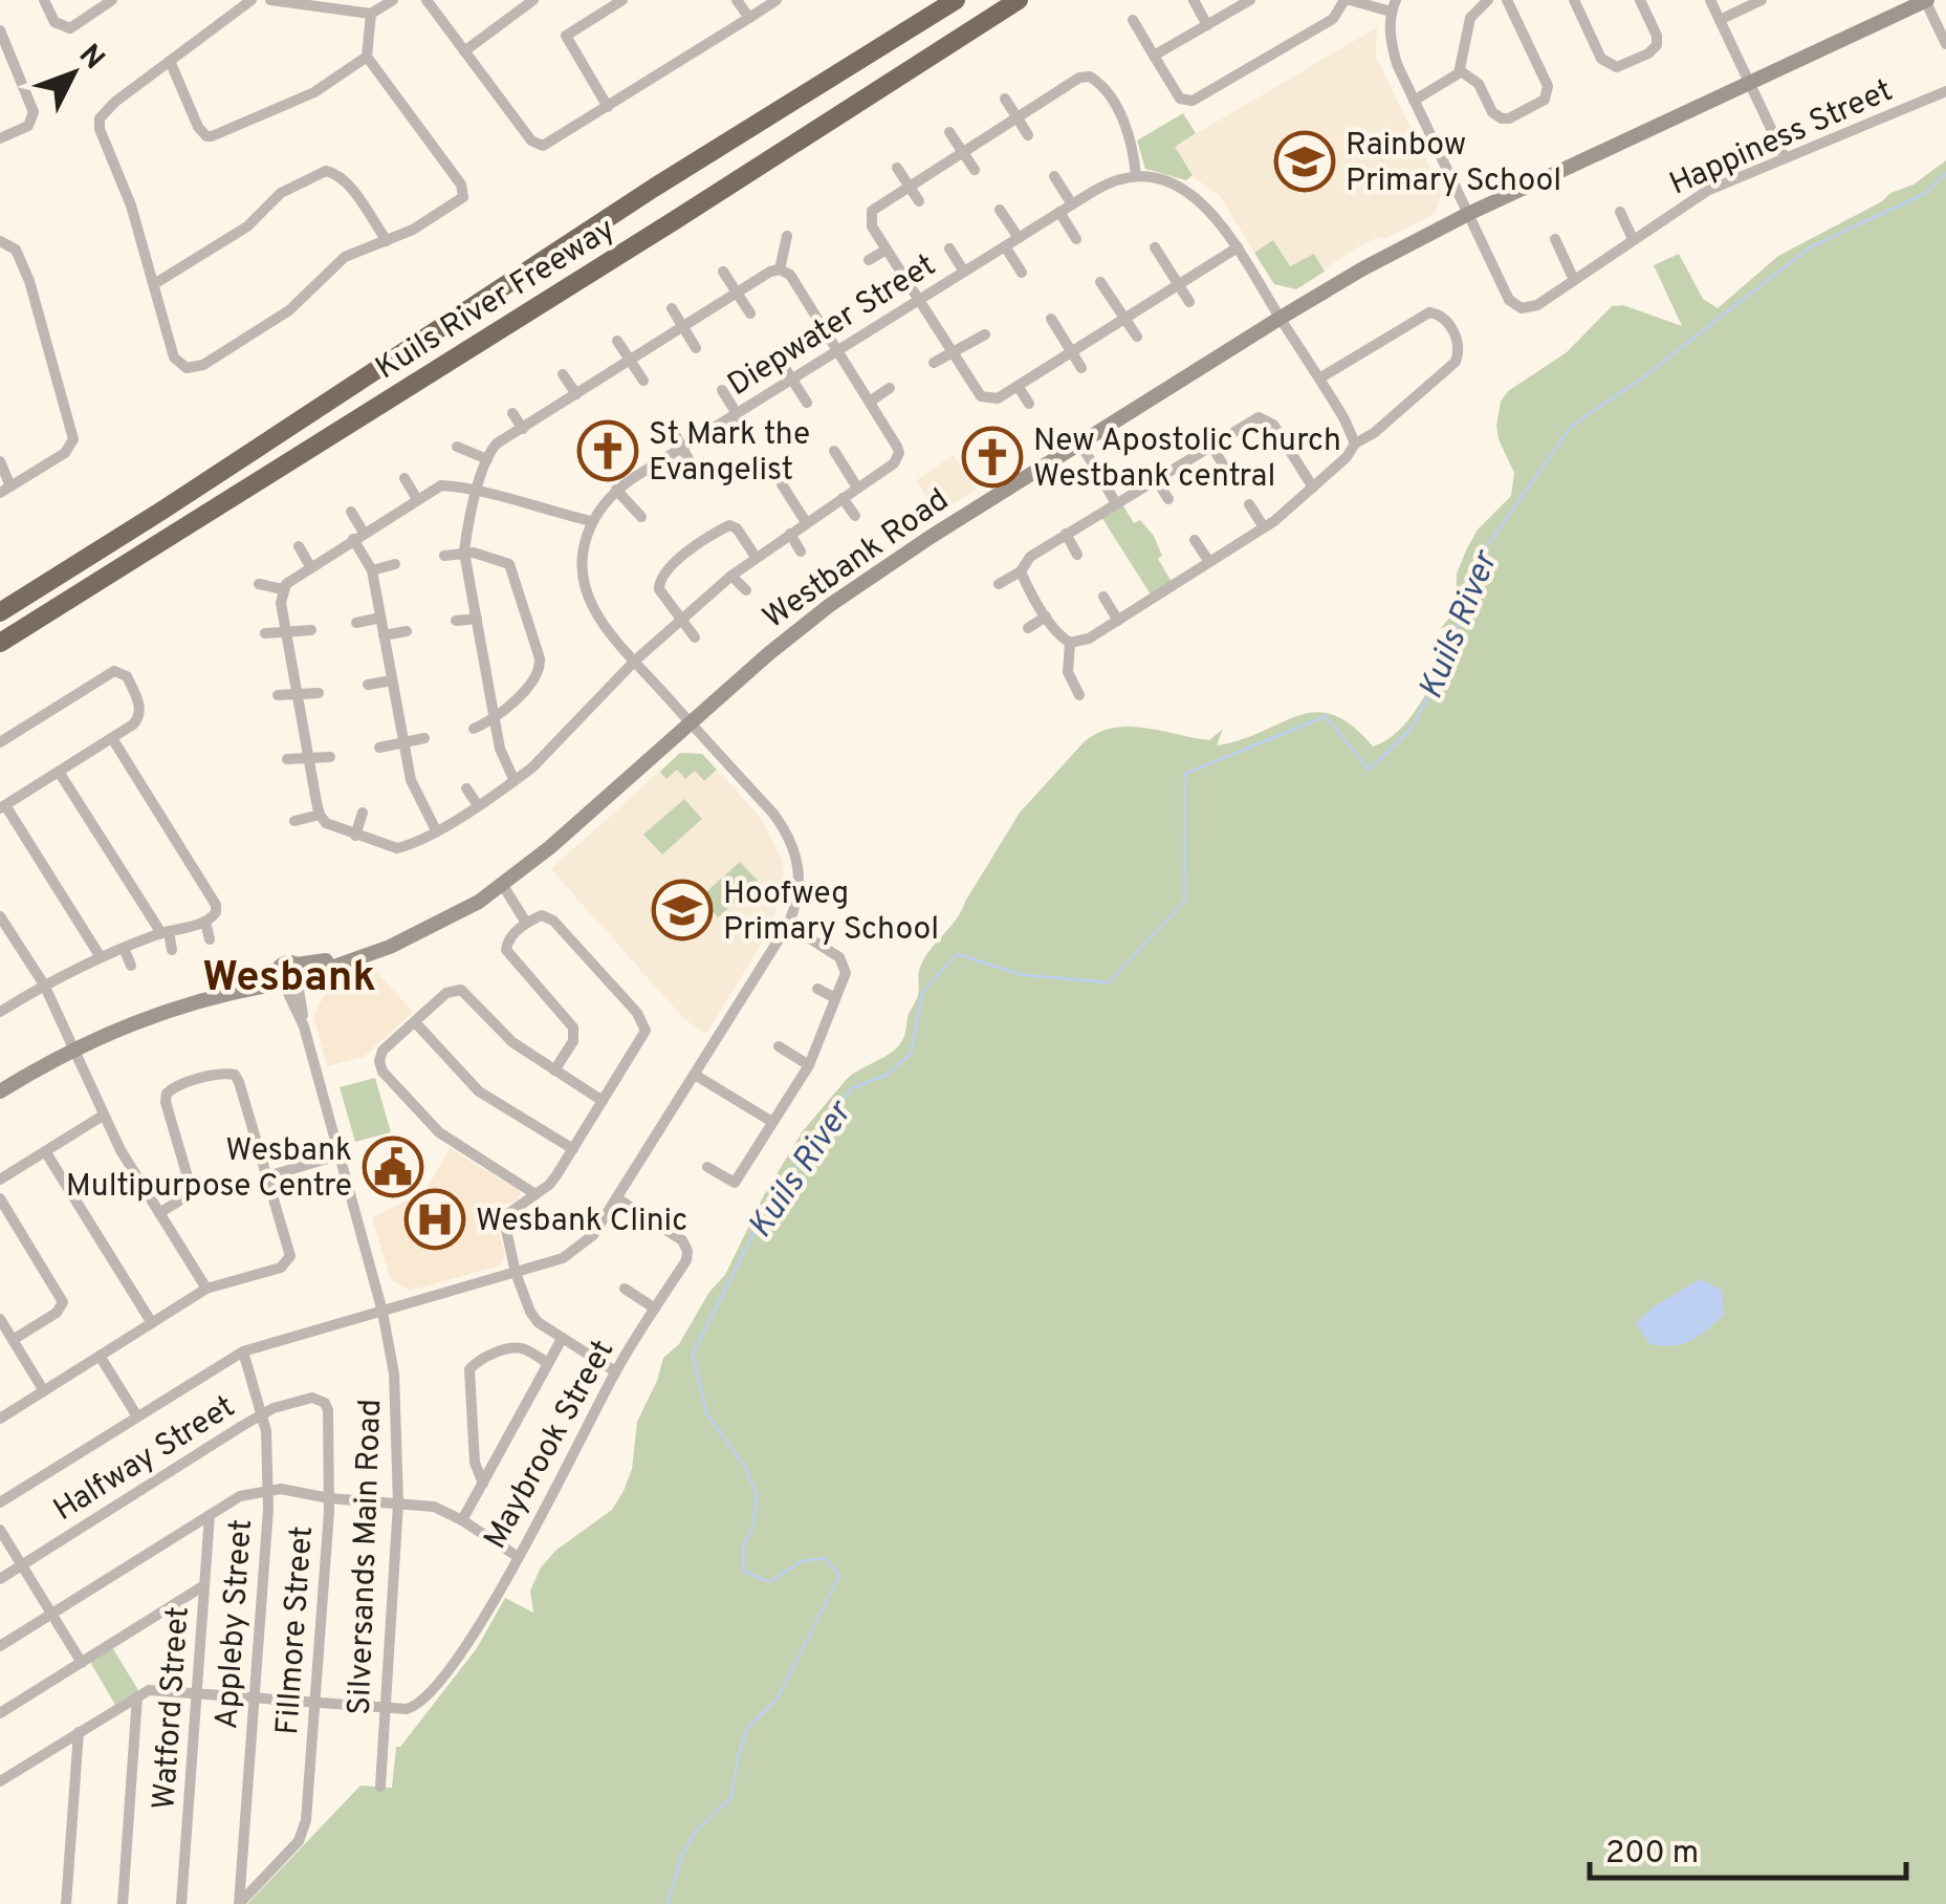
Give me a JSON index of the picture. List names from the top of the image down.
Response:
{
  "streets": {
    "highway": ["Kuils River Freeway"],
    "street": [
      "Happiness Street",
      "Diepwater Street",
      "Westbank Road",
      "Maybrook Street",
      "Halfway Street",
      "Silversands Main Road",
      "Appleby Street",
      "Fillmore Street",
      "Watford Street"
    ]
  },
  "crossings": [
    ["Happiness Street", "Westbank Road"],
    ["Westbank Road", "Silversands Main Road"],
    ["Maybrook Street", "Silversands Main Road"],
    ["Halfway Street", "Appleby Street"],
    ["Halfway Street", "Fillmore Street"],
    ["Appleby Street", "Fillmore Street"]
  ],
  "districts": ["Wesbank"],
  "water": ["Kuils River"],
  "places": {
    "school or university": ["Rainbow Primary School", "Hoofweg Primary School"],
    "church": ["St Mark the Evangelist", "New Apostolic Church Westbank central"],
    "public building": ["Wesbank Multipurpose Centre"],
    "hospital": ["Wesbank Clinic"]
  },
  "scale_bar": "200 m",
  "north": "top right"
}
